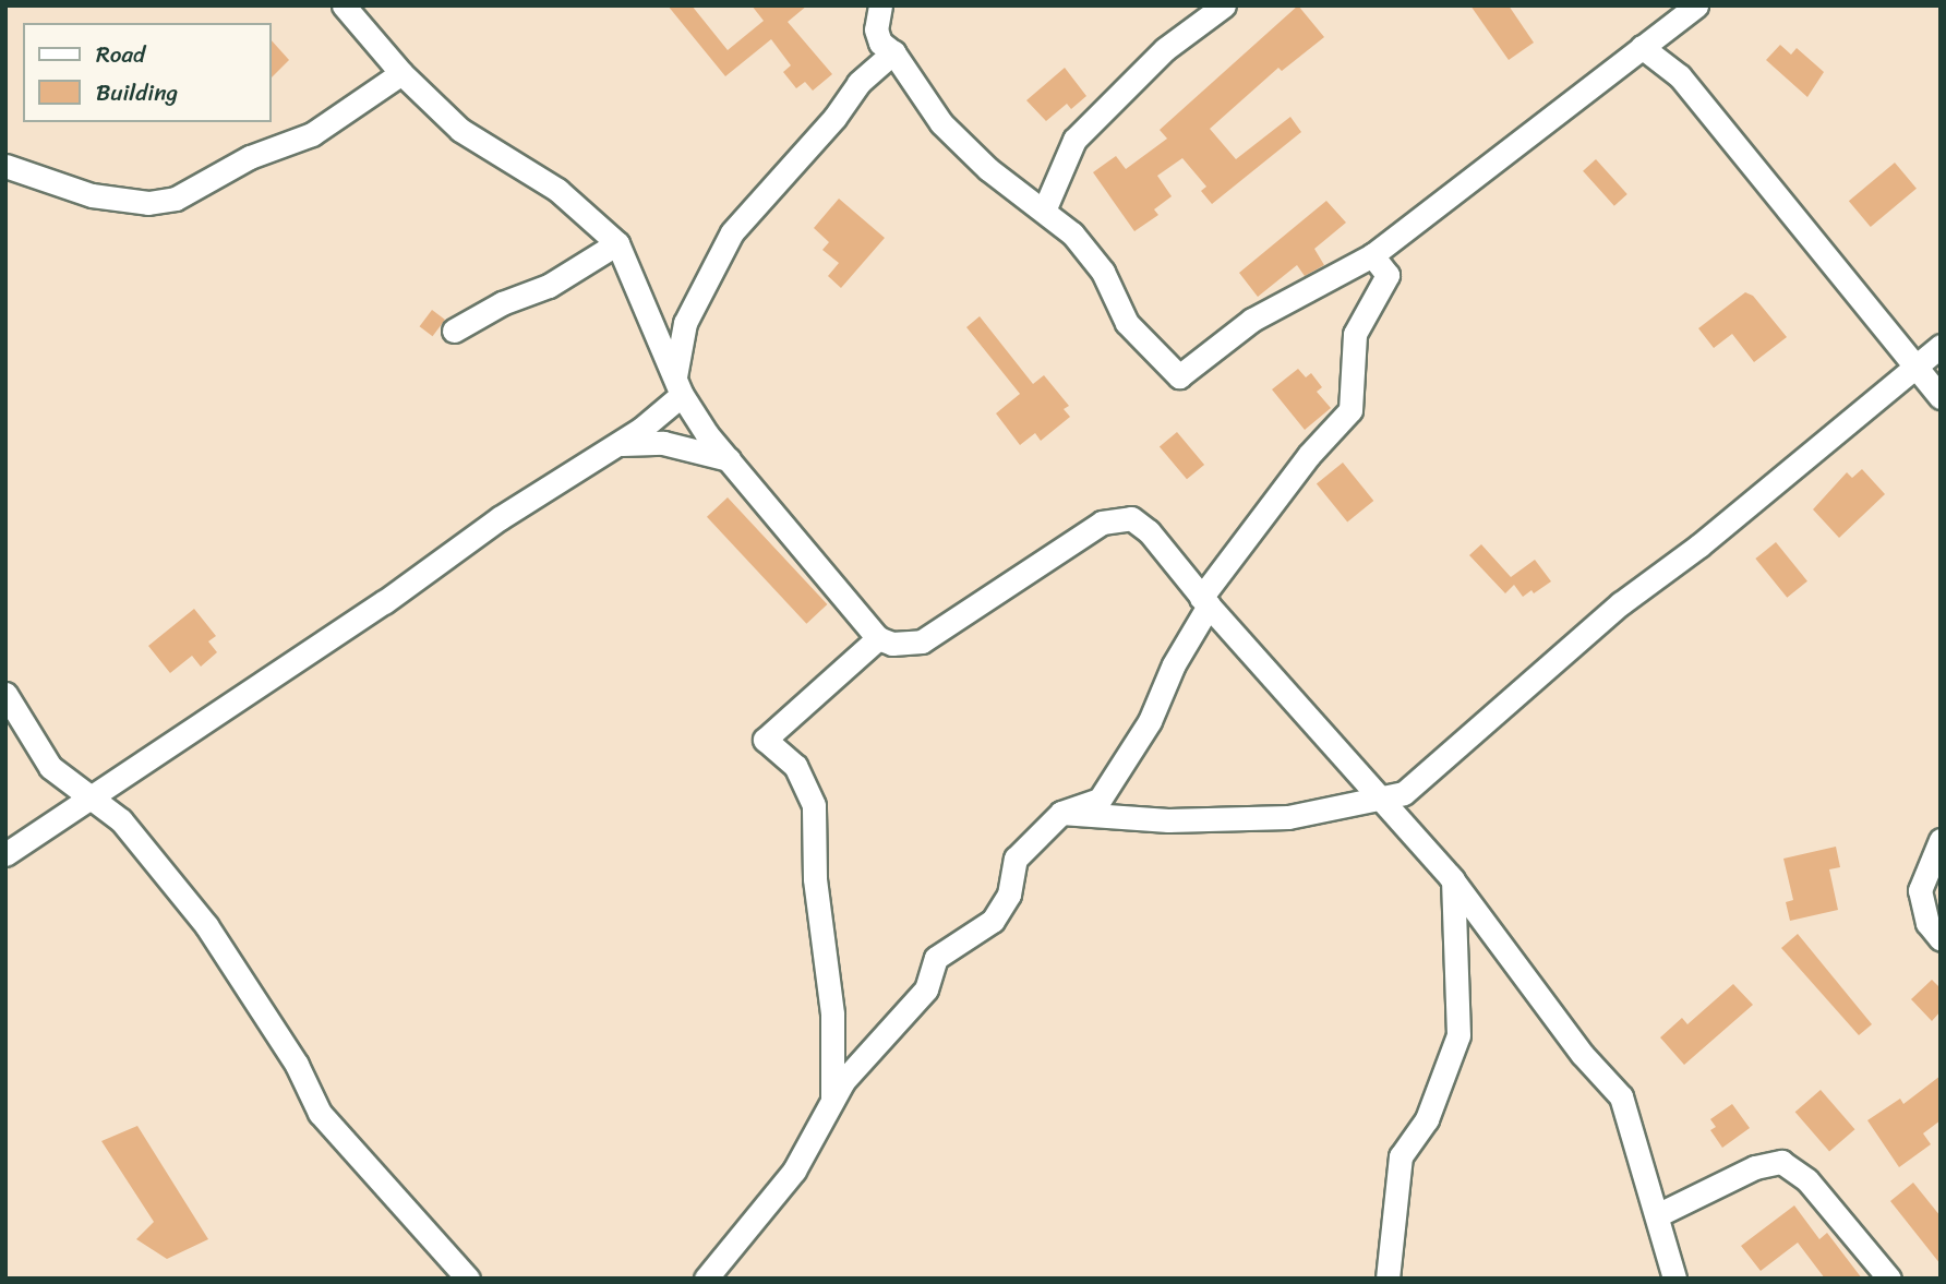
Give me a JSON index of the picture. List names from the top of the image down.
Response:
{
  "legend": ["Road", "Building"]
}
